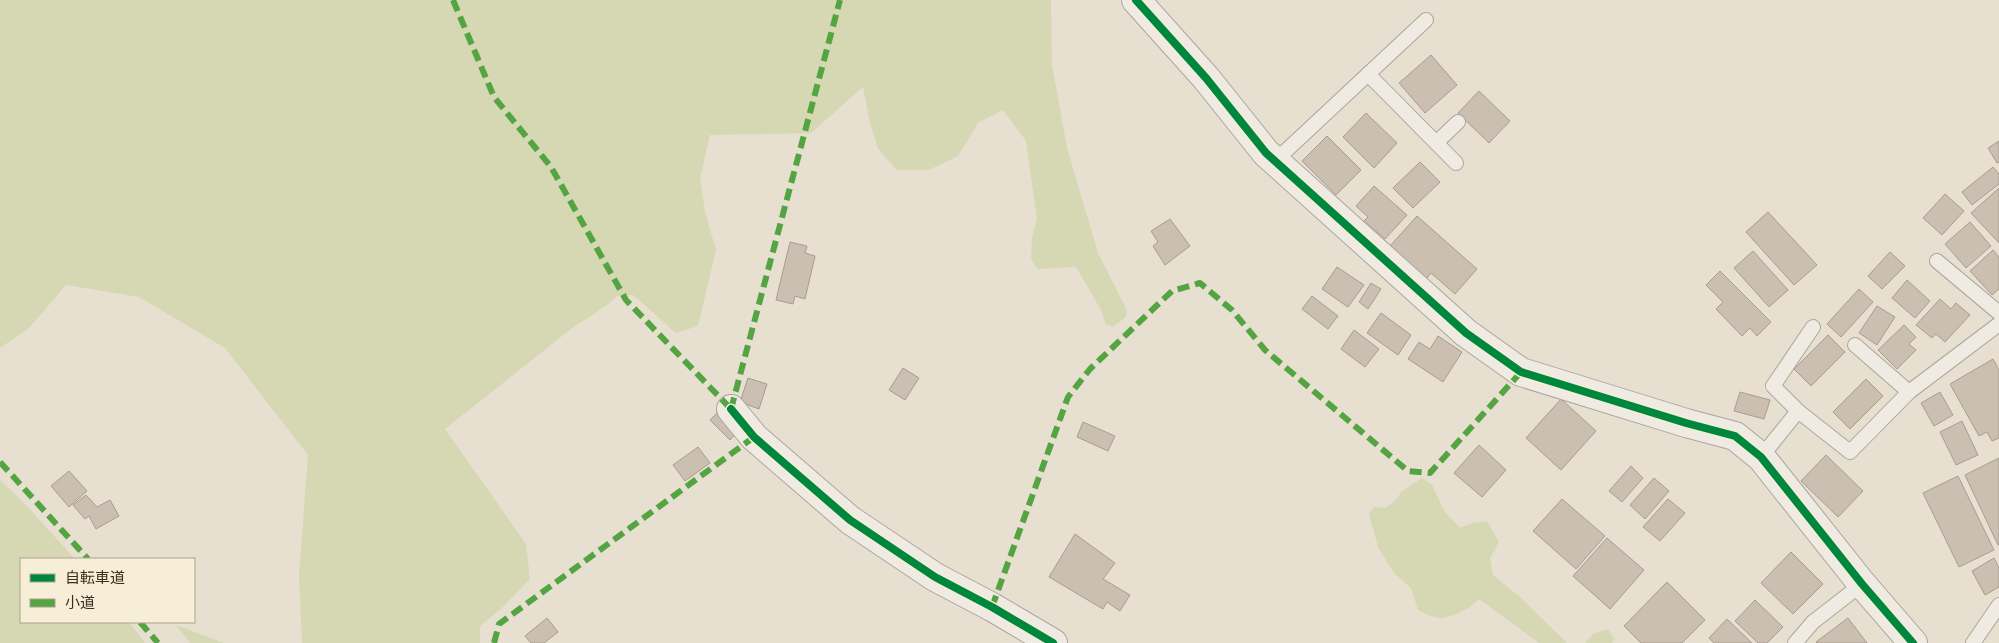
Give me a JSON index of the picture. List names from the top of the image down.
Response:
{
  "legend": ["自転車道", "小道"]
}
